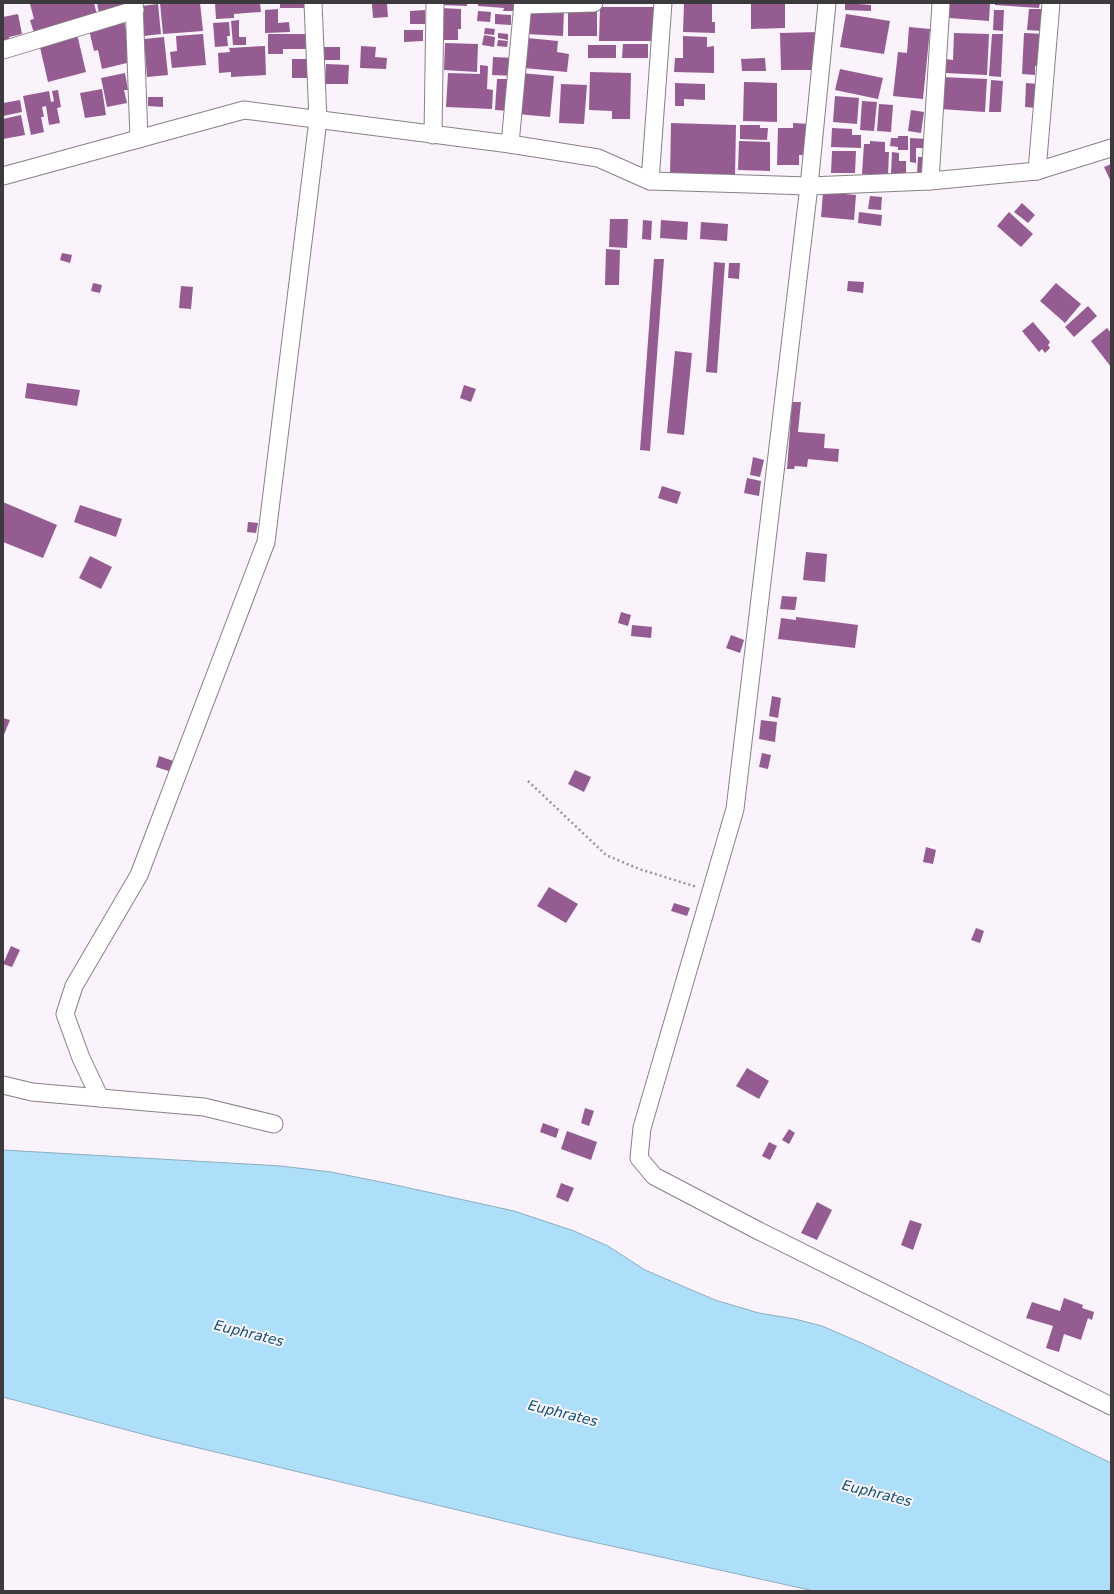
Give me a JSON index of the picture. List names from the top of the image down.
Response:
{
  "water": ["Euphrates"]
}
